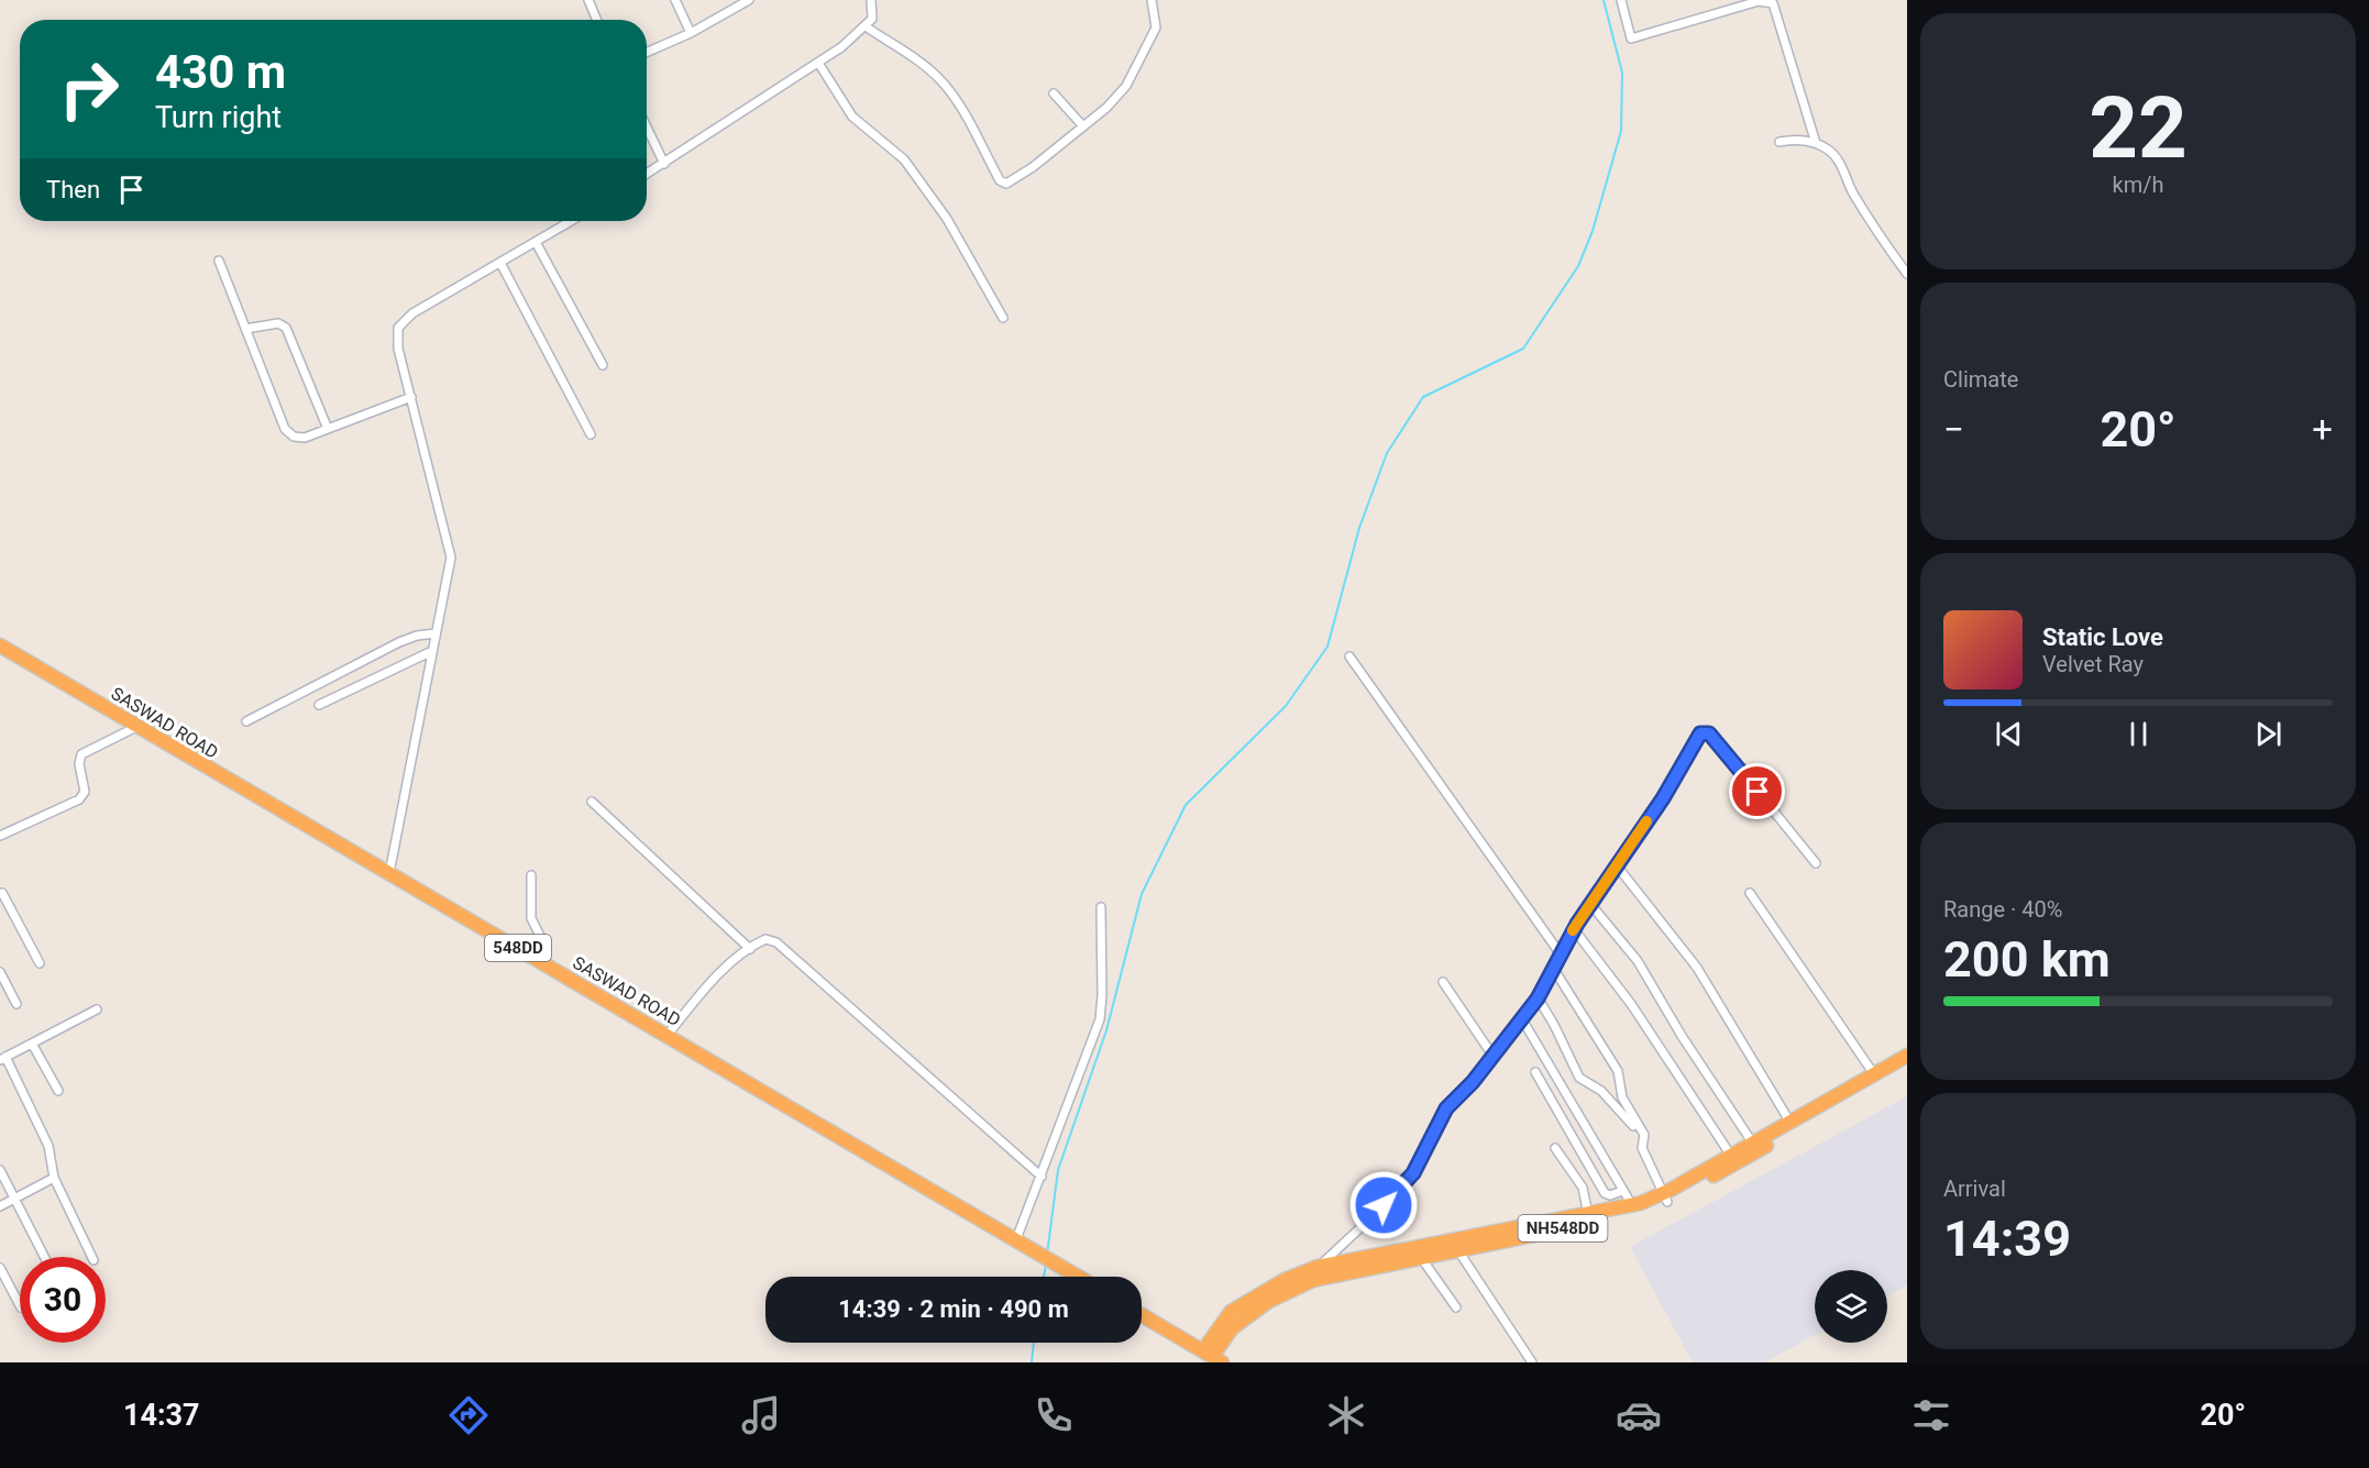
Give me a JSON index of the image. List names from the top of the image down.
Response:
{
  "streets": {
    "highway": ["SASWAD ROAD", "548DD", "NH548DD"]
  },
  "page": {
    "tile": [
      ["22", "km/h"],
      "Climate",
      ["Range · 40%", "200 km"],
      ["Arrival", "14:39"]
    ],
    "turn": ["430 m", "Turn right"],
    "then": "Then",
    "heat": ["−", "20°", "+"],
    "song": ["Static Love", "Velvet Ray"],
    "limit": "30",
    "trip": "14:39 · 2 min · 490 m",
    "tabs": ["14:37", "20°"]
  }
}
